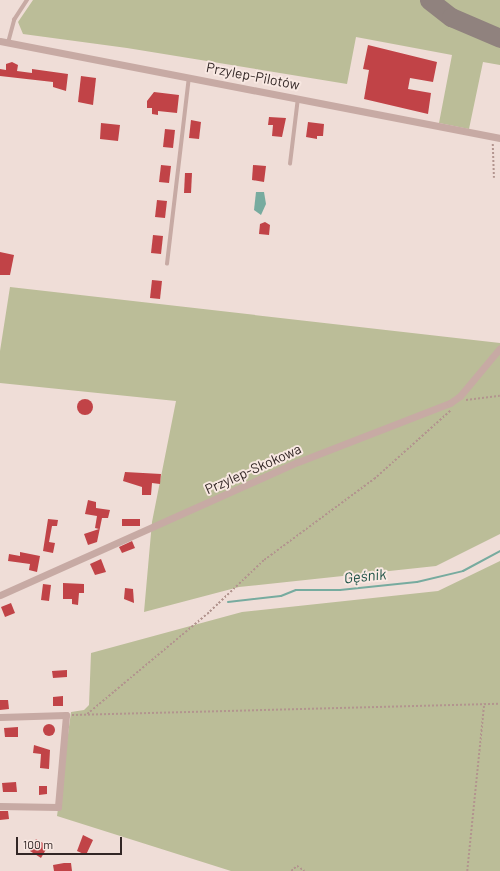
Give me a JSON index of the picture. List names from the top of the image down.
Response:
{
  "streets": {
    "street": ["Przylep-Pilotów", "Przylep-Skokowa"]
  },
  "water": ["Gęśnik"],
  "scale_bar": "100 m"
}
